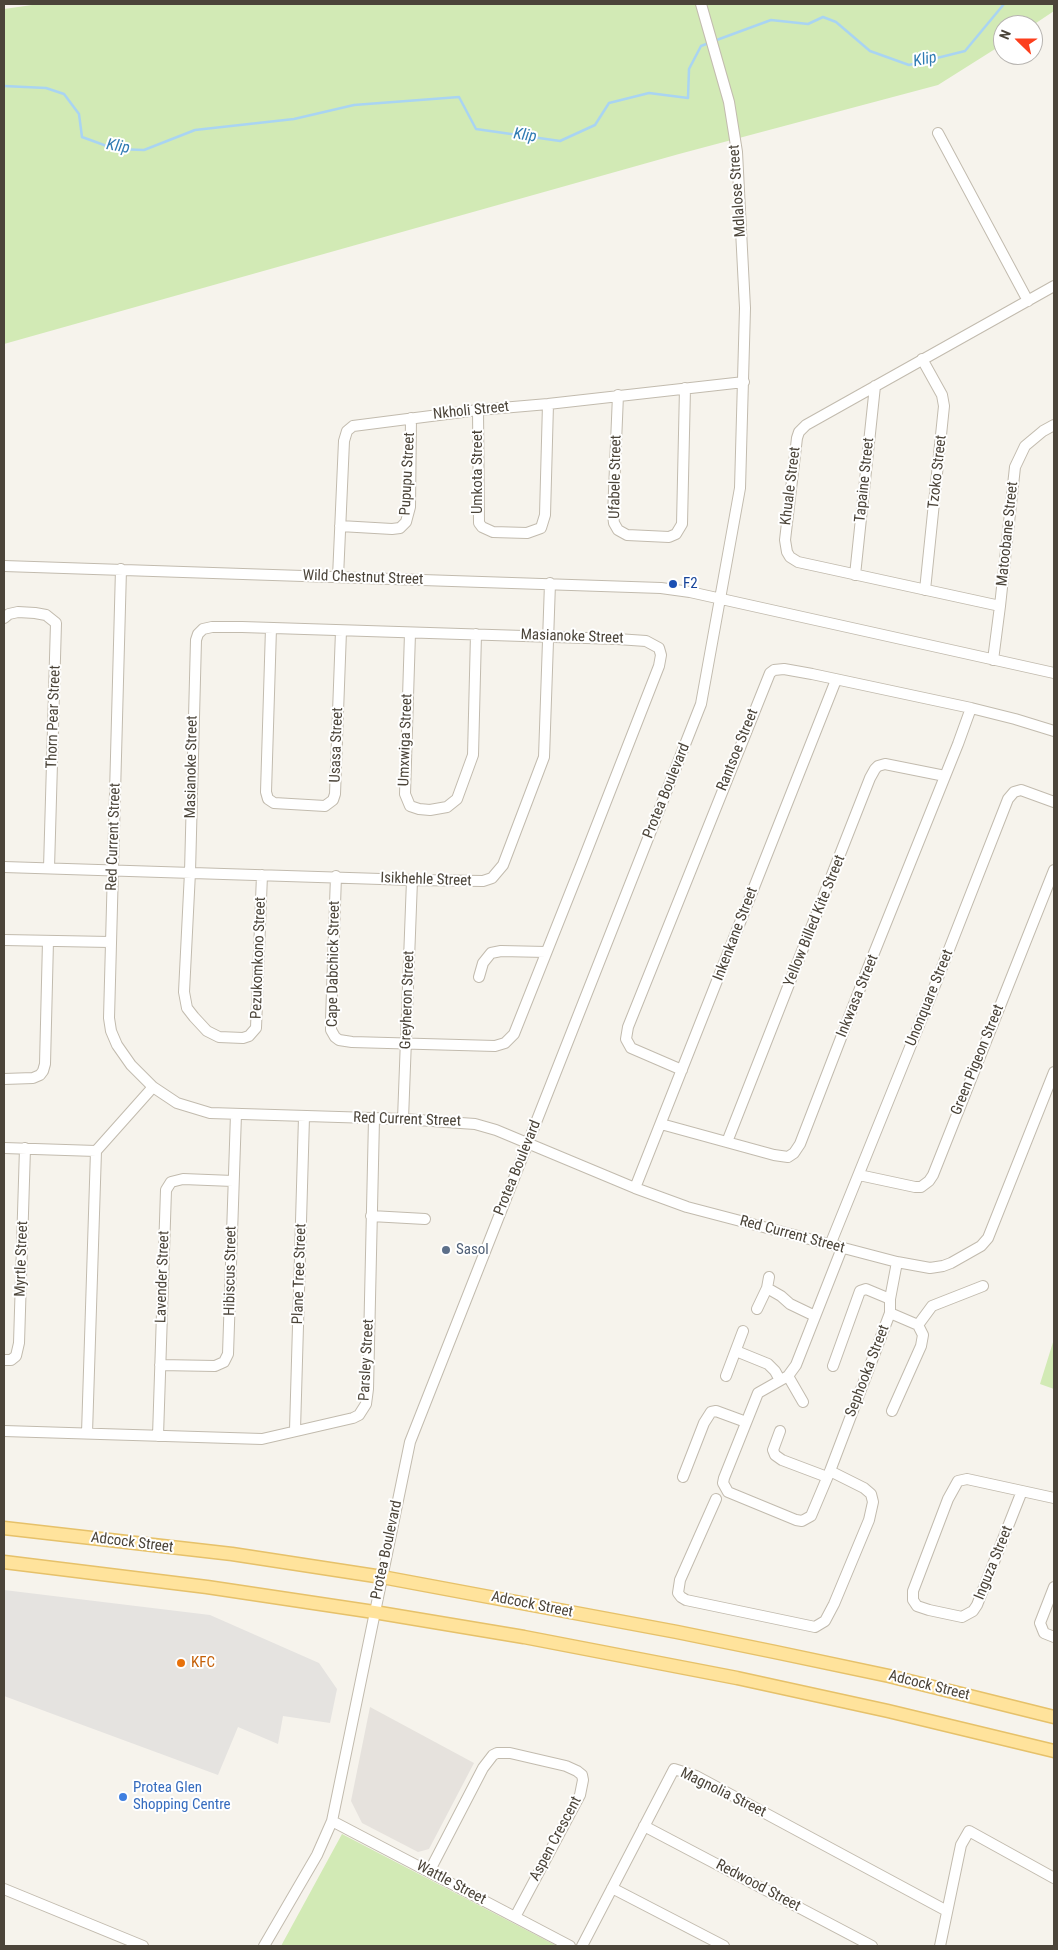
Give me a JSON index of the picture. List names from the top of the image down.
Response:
{
  "streets": {
    "main road": ["Adcock Street"],
    "street": [
      "Mdlalose Street",
      "Nkholi Street",
      "Umkota Street",
      "Tzoko Street",
      "Pupupu Street",
      "Ufabele Street",
      "Tapaine Street",
      "Khuale Street",
      "Matoobane Street",
      "Wild Chestnut Street",
      "Masianoke Street",
      "Thorn Pear Street",
      "Umxwiga Street",
      "Usasa Street",
      "Rantsoe Street",
      "Protea Boulevard",
      "Red Current Street",
      "Isikhehle Street",
      "Yellow Billed Kite Street",
      "Inkenkane Street",
      "Pezukomkono Street",
      "Cape Dabchick Street",
      "Inkwasa Street",
      "Unonquare Street",
      "Greyheron Street",
      "Green Pigeon Street",
      "Myrtle Street",
      "Hibiscus Street",
      "Plane Tree Street",
      "Lavender Street",
      "Parsley Street",
      "Sephooka Street",
      "Inguza Street",
      "Magnolia Street",
      "Aspen Crescent",
      "Wattle Street",
      "Redwood Street"
    ]
  },
  "crossings": [
    ["Mdlalose Street", "Nkholi Street"],
    ["Mdlalose Street", "Protea Boulevard"],
    ["Nkholi Street", "Umkota Street"],
    ["Nkholi Street", "Pupupu Street"],
    ["Nkholi Street", "Ufabele Street"],
    ["Nkholi Street", "Wild Chestnut Street"],
    ["Nkholi Street", "Protea Boulevard"],
    ["Tzoko Street", "Khuale Street"],
    ["Tapaine Street", "Khuale Street"],
    ["Khuale Street", "Matoobane Street"],
    ["Matoobane Street", "Wild Chestnut Street"],
    ["Wild Chestnut Street", "Protea Boulevard"],
    ["Wild Chestnut Street", "Red Current Street"],
    ["Wild Chestnut Street", "Isikhehle Street"],
    ["Masianoke Street", "Umxwiga Street"],
    ["Masianoke Street", "Usasa Street"],
    ["Masianoke Street", "Isikhehle Street"],
    ["Masianoke Street", "Pezukomkono Street"],
    ["Masianoke Street", "Cape Dabchick Street"],
    ["Masianoke Street", "Greyheron Street"],
    ["Thorn Pear Street", "Isikhehle Street"],
    ["Rantsoe Street", "Inkenkane Street"],
    ["Rantsoe Street", "Inkwasa Street"],
    ["Protea Boulevard", "Red Current Street"],
    ["Protea Boulevard", "Adcock Street"],
    ["Protea Boulevard", "Wattle Street"],
    ["Red Current Street", "Isikhehle Street"],
    ["Red Current Street", "Inkenkane Street"],
    ["Red Current Street", "Unonquare Street"],
    ["Red Current Street", "Greyheron Street"],
    ["Red Current Street", "Hibiscus Street"],
    ["Red Current Street", "Plane Tree Street"],
    ["Red Current Street", "Parsley Street"],
    ["Red Current Street", "Sephooka Street"],
    ["Isikhehle Street", "Pezukomkono Street"],
    ["Isikhehle Street", "Cape Dabchick Street"],
    ["Isikhehle Street", "Greyheron Street"],
    ["Yellow Billed Kite Street", "Inkwasa Street"],
    ["Inkenkane Street", "Inkwasa Street"],
    ["Cape Dabchick Street", "Greyheron Street"],
    ["Unonquare Street", "Green Pigeon Street"],
    ["Hibiscus Street", "Lavender Street"],
    ["Plane Tree Street", "Parsley Street"],
    ["Lavender Street", "Parsley Street"],
    ["Magnolia Street", "Redwood Street"],
    ["Aspen Crescent", "Wattle Street"]
  ],
  "water": ["Klip"],
  "places": [
    "F2",
    "Sasol",
    "KFC",
    "Protea Glen Shopping Centre"
  ],
  "north": "left"
}
